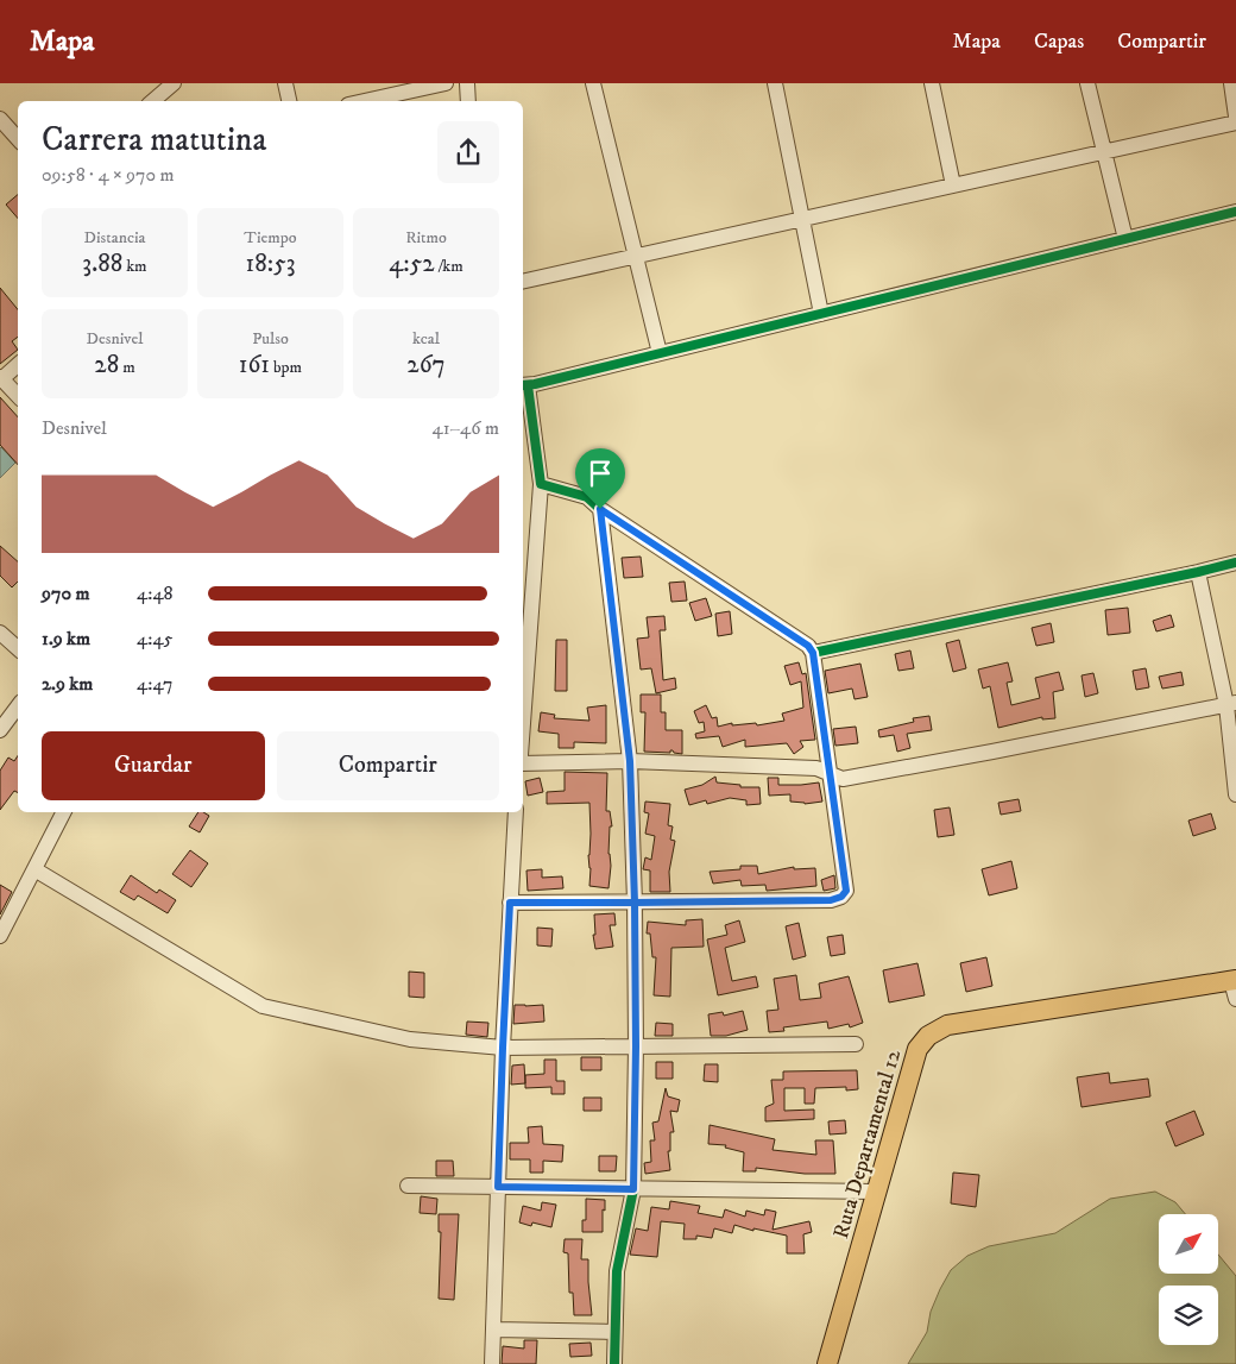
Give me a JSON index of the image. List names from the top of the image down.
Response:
{
  "streets": {
    "main road": ["Ruta Departamental 12"]
  },
  "north": "top right",
  "page": {
    "header": "Mapa",
    "nav": ["Mapa", "Capas", "Compartir"],
    "heading": ["Carrera matutina", "09:58 · 4 × 970 m"],
    "stats": [
      ["Distancia", "3.88 km"],
      ["Tiempo", "18:53"],
      ["Ritmo", "4:52 /km"],
      ["Desnivel", "28 m"],
      ["Pulso", "161 bpm"],
      ["kcal", "267"]
    ],
    "chart": ["Desnivel", "41–46 m"],
    "list": [
      {
        "name": "970 m",
        "note": "4:48"
      },
      {
        "name": "1.9 km",
        "note": "4:45"
      },
      {
        "name": "2.9 km",
        "note": "4:47"
      }
    ],
    "buttons": ["Guardar", "Compartir"]
  }
}
